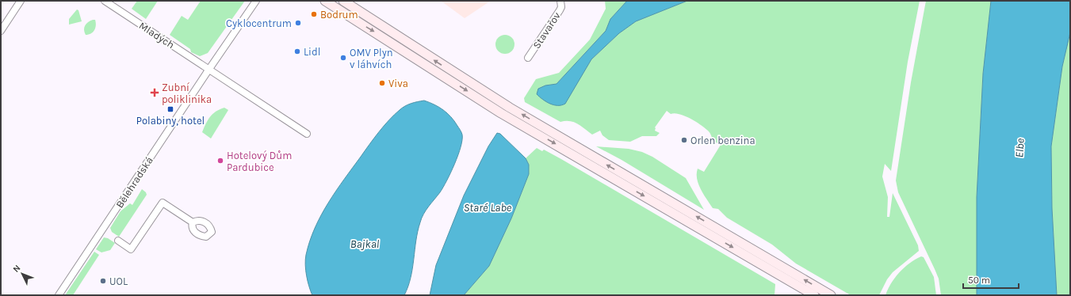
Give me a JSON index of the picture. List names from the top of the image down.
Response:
{
  "streets": {
    "street": ["Stavařov", "Mladých", "Bělehradská"]
  },
  "crossings": [
    ["Mladých", "Bělehradská"]
  ],
  "water": ["Elbe", "Staré Labe", "Bajkal"],
  "places": {
    "other": [
      "Bodrum",
      "Cyklocentrum",
      "Lidl",
      "OMV Plyn v láhvích",
      "Viva",
      "Orlen benzina",
      "Hotelový Dům Pardubice",
      "UOL"
    ],
    "health": ["Zubní poliklinika"],
    "transit": ["Polabiny, hotel"]
  },
  "scale_bar": "50 m",
  "north": "top left"
}
